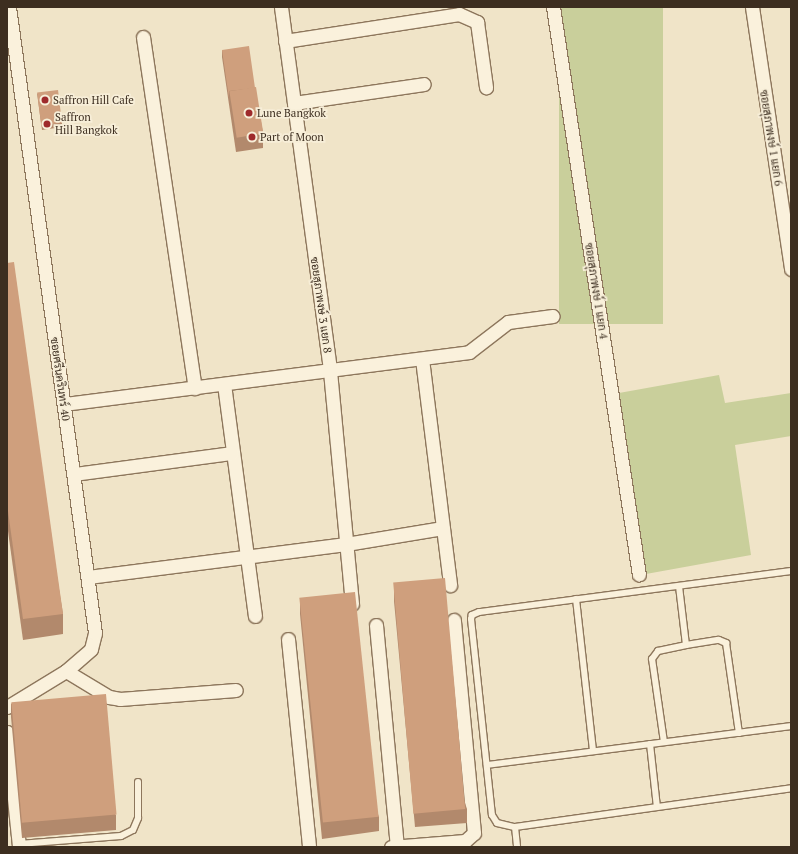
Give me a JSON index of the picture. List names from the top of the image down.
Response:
{
  "streets": {
    "street": [
      "ซอยสุภาพงษ์ 1 แยก 6",
      "ซอยสุภาพงษ์ 1 แยก 4",
      "ซอยสุภาพงษ์ 3 แยก 8",
      "ซอยศรีนครินทร์ 40"
    ]
  },
  "places": [
    "Saffron Hill Cafe",
    "Lune Bangkok",
    "Saffron Hill Bangkok",
    "Part of Moon"
  ]
}
